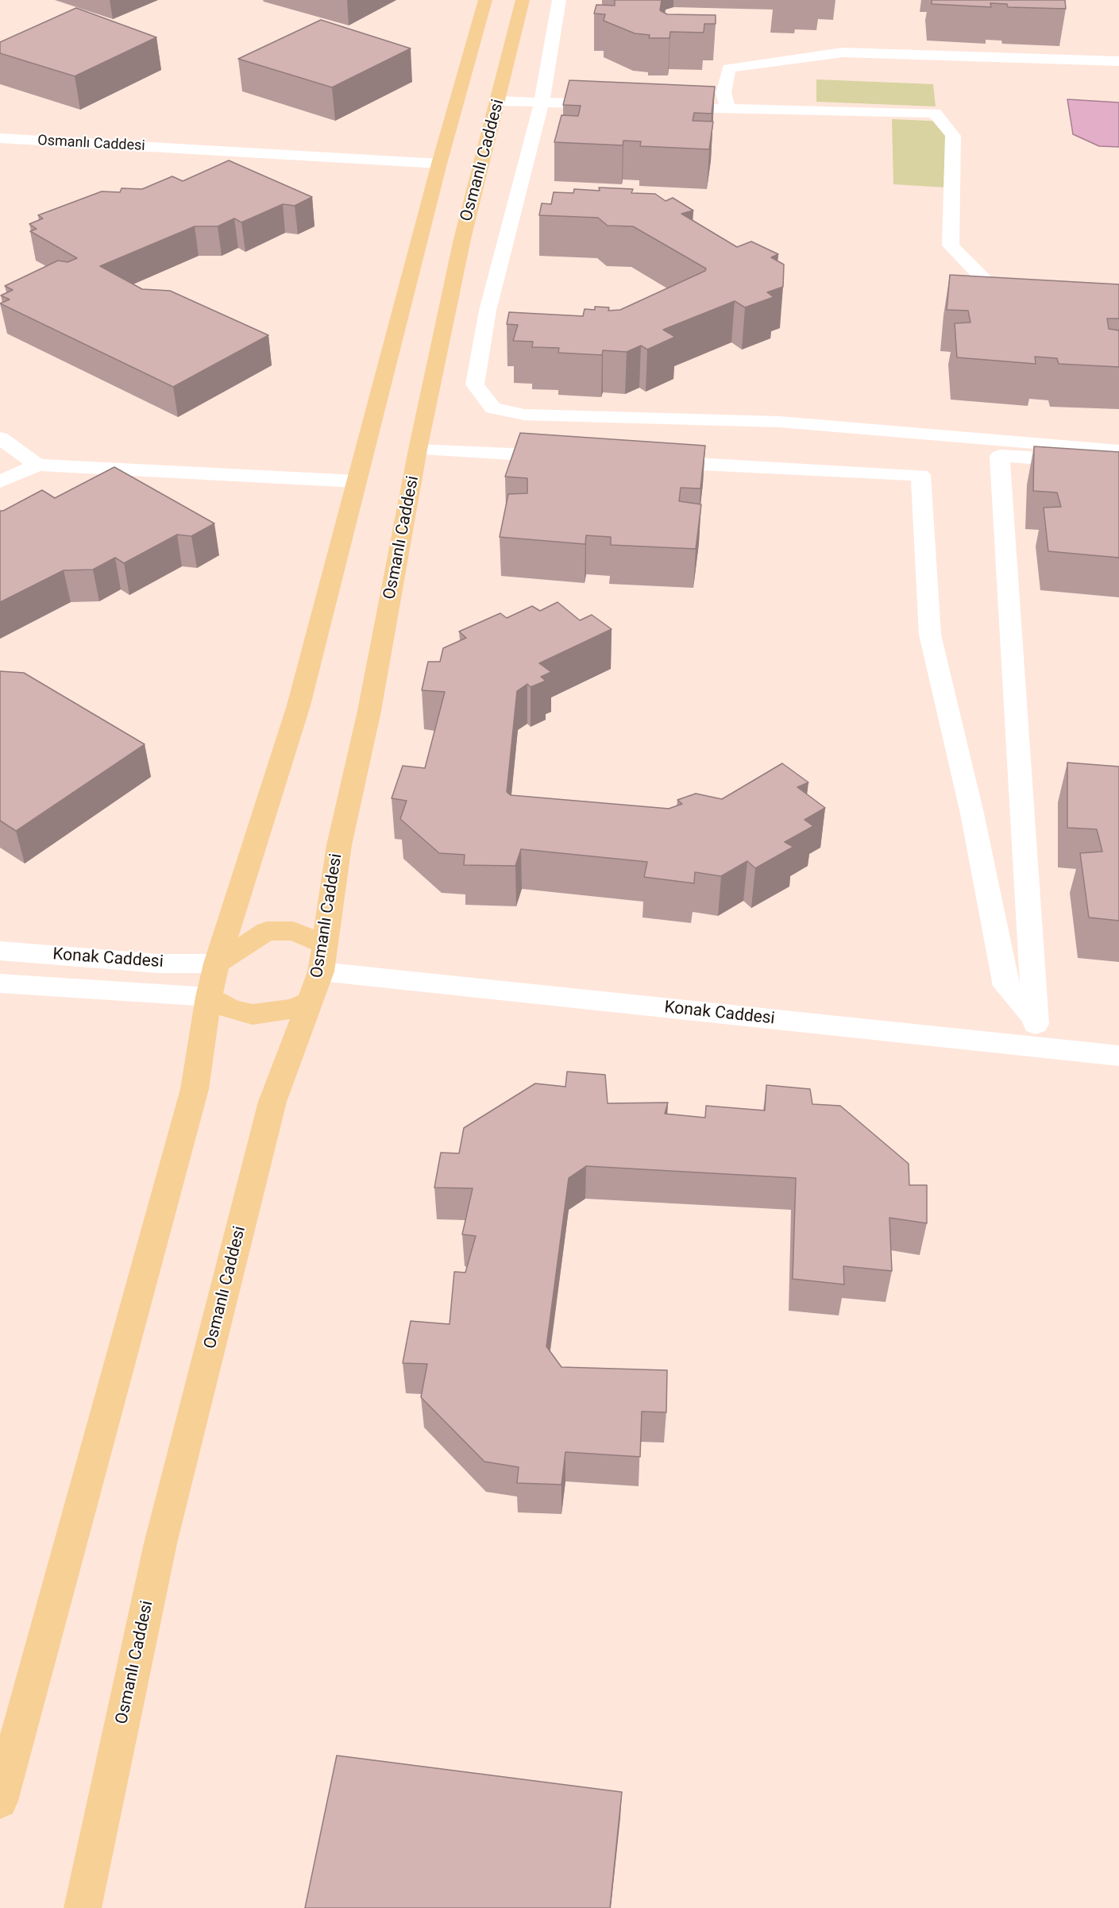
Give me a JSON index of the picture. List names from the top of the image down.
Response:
{
  "streets": {
    "main road": ["Osmanlı Caddesi"],
    "street": ["Konak Caddesi"]
  },
  "crossings": [
    ["Osmanlı Caddesi", "Konak Caddesi"]
  ]
}
